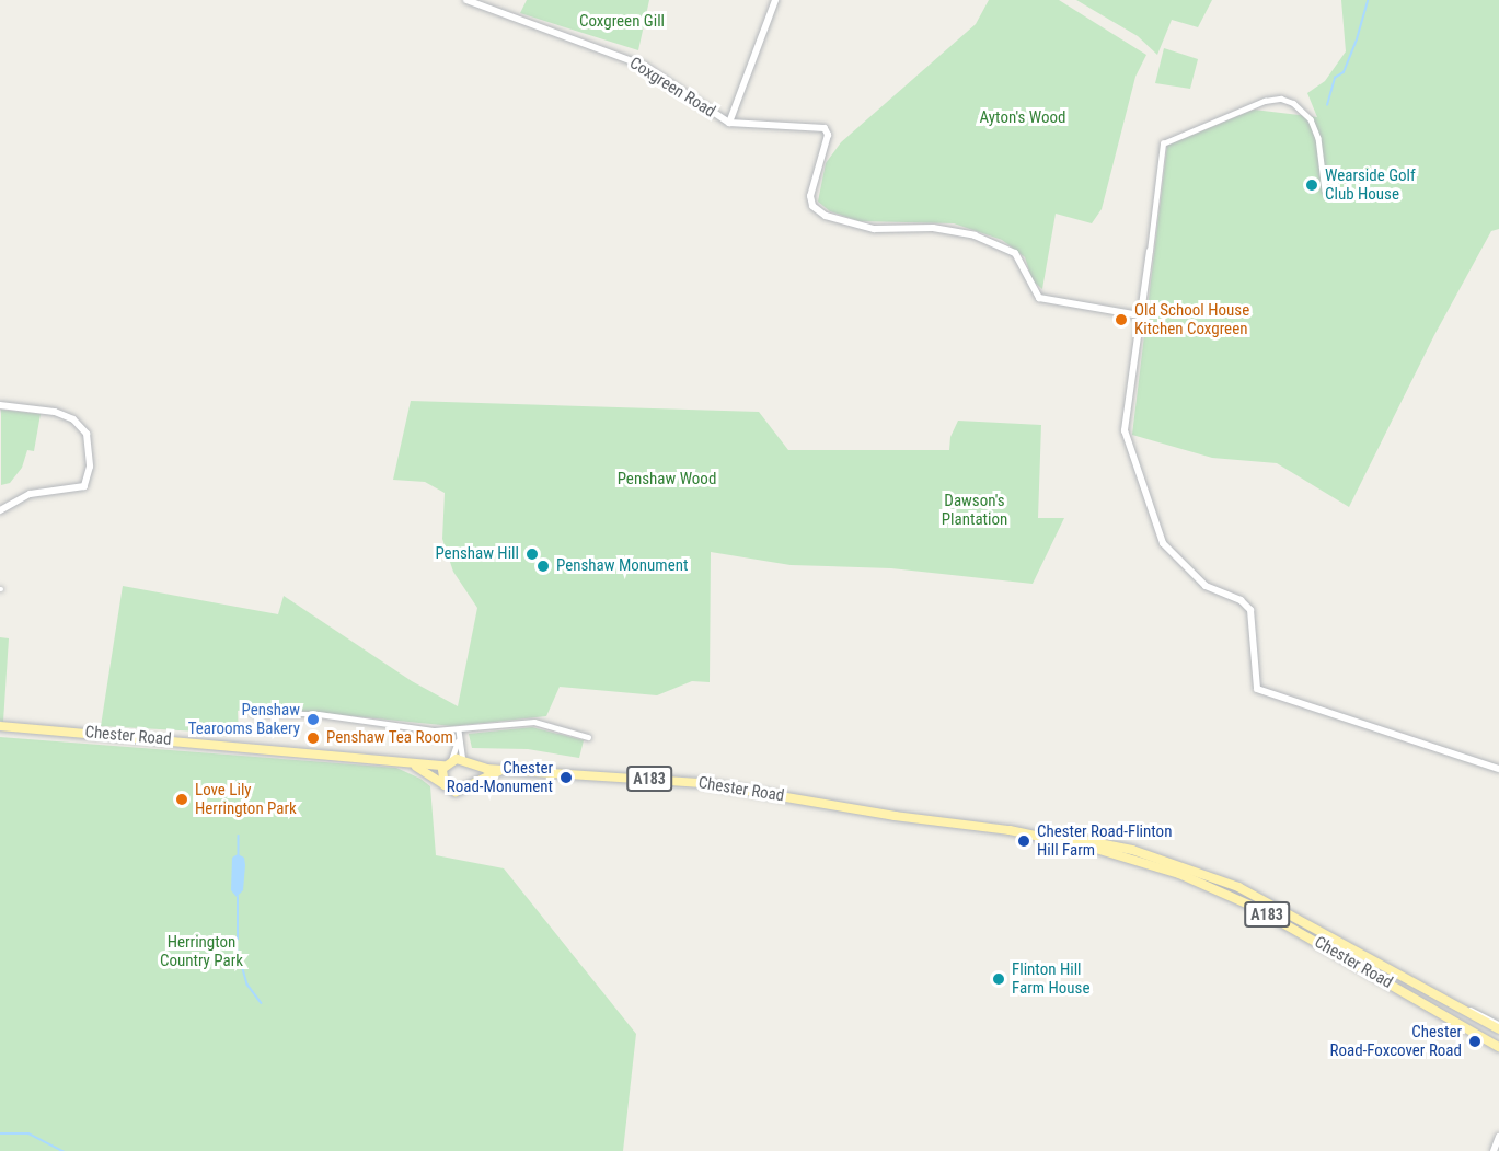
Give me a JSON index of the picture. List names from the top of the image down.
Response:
{
  "streets": {
    "main road": ["Chester Road", "A183"],
    "street": ["Coxgreen Road"]
  },
  "crossings": [
    ["Chester Road", "A183"]
  ],
  "parks": [
    "Coxgreen Gill",
    "Ayton's Wood",
    "Penshaw Wood",
    "Dawson's Plantation",
    "Herrington Country Park"
  ],
  "places": [
    "Wearside Golf Club House",
    "Old School House Kitchen Coxgreen",
    "Penshaw Hill",
    "Penshaw Monument",
    "Penshaw Tearooms Bakery",
    "Penshaw Tea Room",
    "Chester Road-Monument",
    "Love Lily Herrington Park",
    "Chester Road-Flinton Hill Farm",
    "Flinton Hill Farm House",
    "Chester Road-Foxcover Road"
  ]
}
